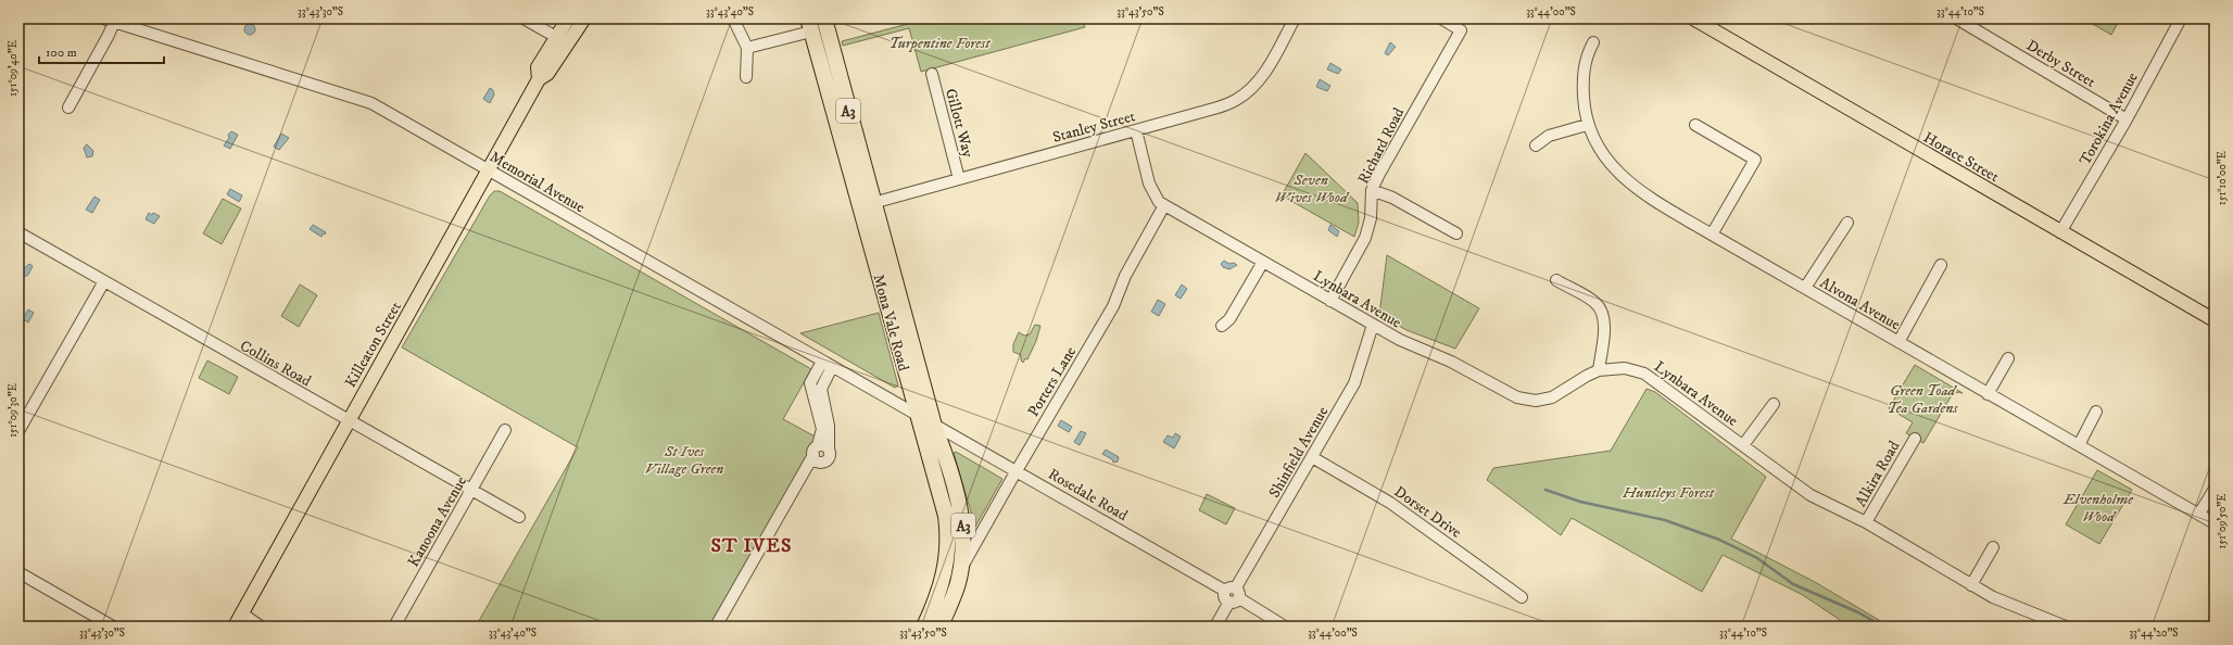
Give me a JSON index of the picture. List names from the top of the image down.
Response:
{
  "streets": {
    "highway": ["A3", "Mona Vale Road"],
    "main road": ["Horace Street", "Killeaton Street"],
    "street": [
      "Derby Street",
      "Torokina Avenue",
      "Gillott Way",
      "Stanley Street",
      "Richard Road",
      "Memorial Avenue",
      "Lynbara Avenue",
      "Alvona Avenue",
      "Collins Road",
      "Porters Lane",
      "Shinfield Avenue",
      "Alkira Road",
      "Rosedale Road",
      "Dorset Drive",
      "Kanoona Avenue"
    ]
  },
  "crossings": [
    ["Derby Street", "Torokina Avenue"],
    ["Torokina Avenue", "Horace Street"],
    ["Gillott Way", "Stanley Street"],
    ["Stanley Street", "Lynbara Avenue"],
    ["Stanley Street", "Mona Vale Road"],
    ["Richard Road", "Lynbara Avenue"],
    ["Memorial Avenue", "Mona Vale Road"],
    ["Memorial Avenue", "Killeaton Street"],
    ["Memorial Avenue", "Rosedale Road"],
    ["Lynbara Avenue", "Porters Lane"],
    ["Lynbara Avenue", "Shinfield Avenue"],
    ["Lynbara Avenue", "Alkira Road"],
    ["Mona Vale Road", "Porters Lane"],
    ["Mona Vale Road", "Rosedale Road"],
    ["Killeaton Street", "Collins Road"],
    ["Collins Road", "Kanoona Avenue"],
    ["Porters Lane", "Rosedale Road"],
    ["Shinfield Avenue", "Rosedale Road"],
    ["Shinfield Avenue", "Dorset Drive"]
  ],
  "districts": ["ST IVES"],
  "parks": [
    "Turpentine Forest",
    "Seven Wives Wood",
    "Green Toad Tea Gardens",
    "St Ives Village Green",
    "Huntleys Forest",
    "Elvenholme Wood"
  ],
  "scale_bar": "100 m",
  "coordinates": [
    "33°43'30\"S",
    "33°43'40\"S",
    "33°43'50\"S",
    "33°44'00\"S",
    "33°44'10\"S",
    "151°09'40\"E",
    "151°10'00\"E",
    "151°09'30\"E",
    "151°09'50\"E",
    "33°44'20\"S"
  ]
}
